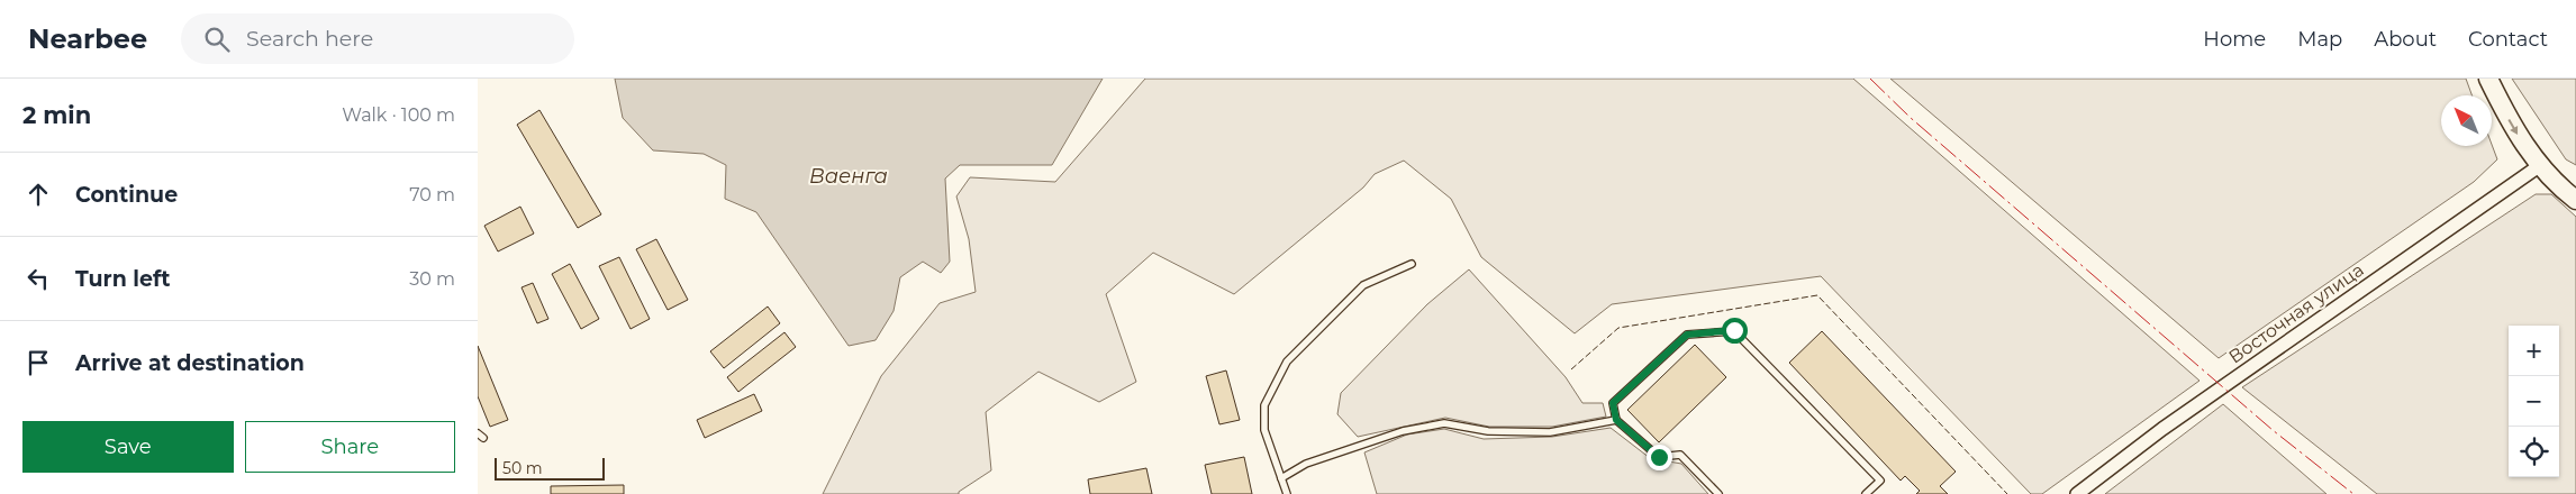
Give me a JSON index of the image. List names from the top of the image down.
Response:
{
  "streets": {
    "street": ["Восточная улица"]
  },
  "water": ["Ваенга"],
  "scale_bar": "50 m",
  "north": "top left",
  "page": {
    "header": "Nearbee",
    "search": "Search here",
    "nav": [
      "Home",
      "Map",
      "About",
      "Contact"
    ],
    "heading": ["2 min", "Walk · 100 m"],
    "list": [
      ["Continue", "70 m"],
      ["Turn left", "30 m"],
      "Arrive at destination"
    ],
    "map_buttons": ["+", "−"],
    "buttons": ["Save", "Share"],
    "scale": "50 m"
  }
}
